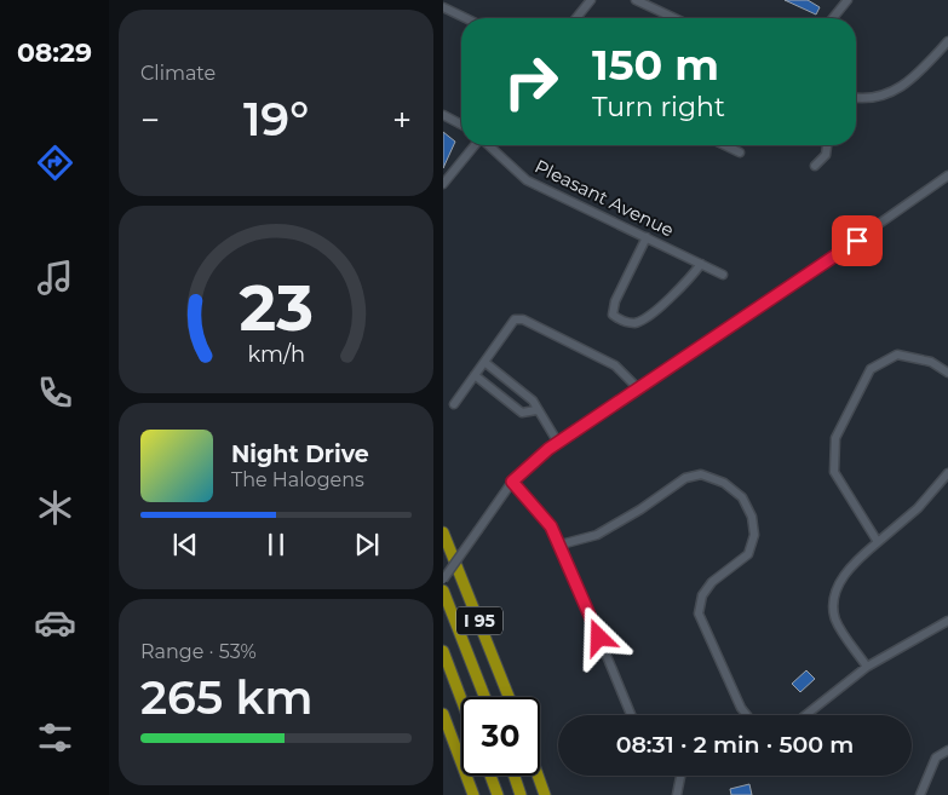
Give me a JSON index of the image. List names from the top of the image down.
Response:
{
  "streets": {
    "highway": ["I 95"],
    "street": ["Pleasant Avenue"]
  },
  "page": {
    "tabs": "08:29",
    "tile": [
      "Climate",
      ["Range · 53%", "265 km"]
    ],
    "turn": ["150 m", "Turn right"],
    "heat": ["−", "19°", "+"],
    "song": ["Night Drive", "The Halogens"],
    "limit": "30",
    "trip": "08:31 · 2 min · 500 m",
    "gauge": ["23", "km/h"]
  }
}
